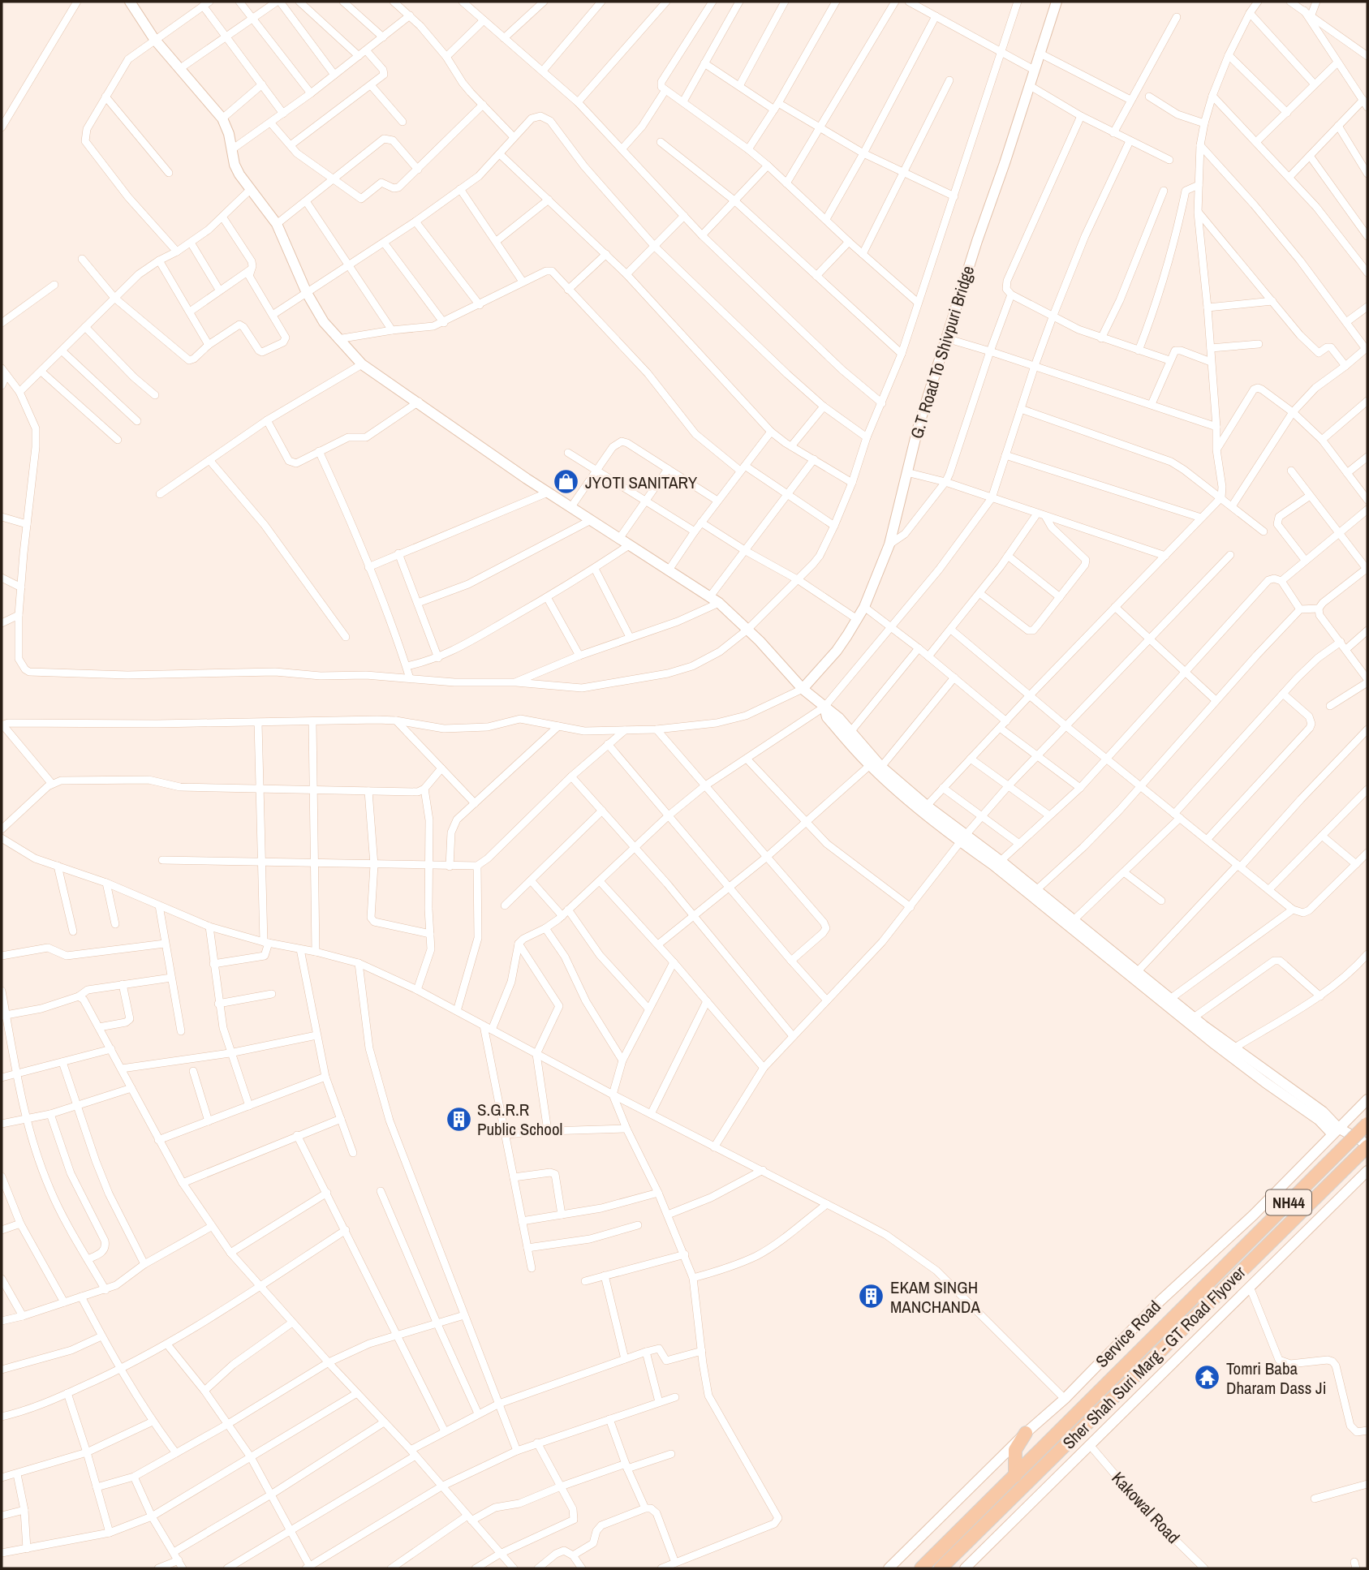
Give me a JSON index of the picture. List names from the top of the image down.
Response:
{
  "streets": {
    "highway": ["NH44", "Sher Shah Suri Marg - GT Road Flyover"],
    "street": ["G.T Road To Shivpuri Bridge", "Service Road", "Kakowal Road"]
  },
  "crossings": [
    ["NH44", "Sher Shah Suri Marg - GT Road Flyover"]
  ],
  "places": {
    "shop": ["JYOTI SANITARY"],
    "building": ["S.G.R.R Public School", "EKAM SINGH MANCHANDA"],
    "temple": ["Tomri Baba Dharam Dass Ji"]
  }
}
